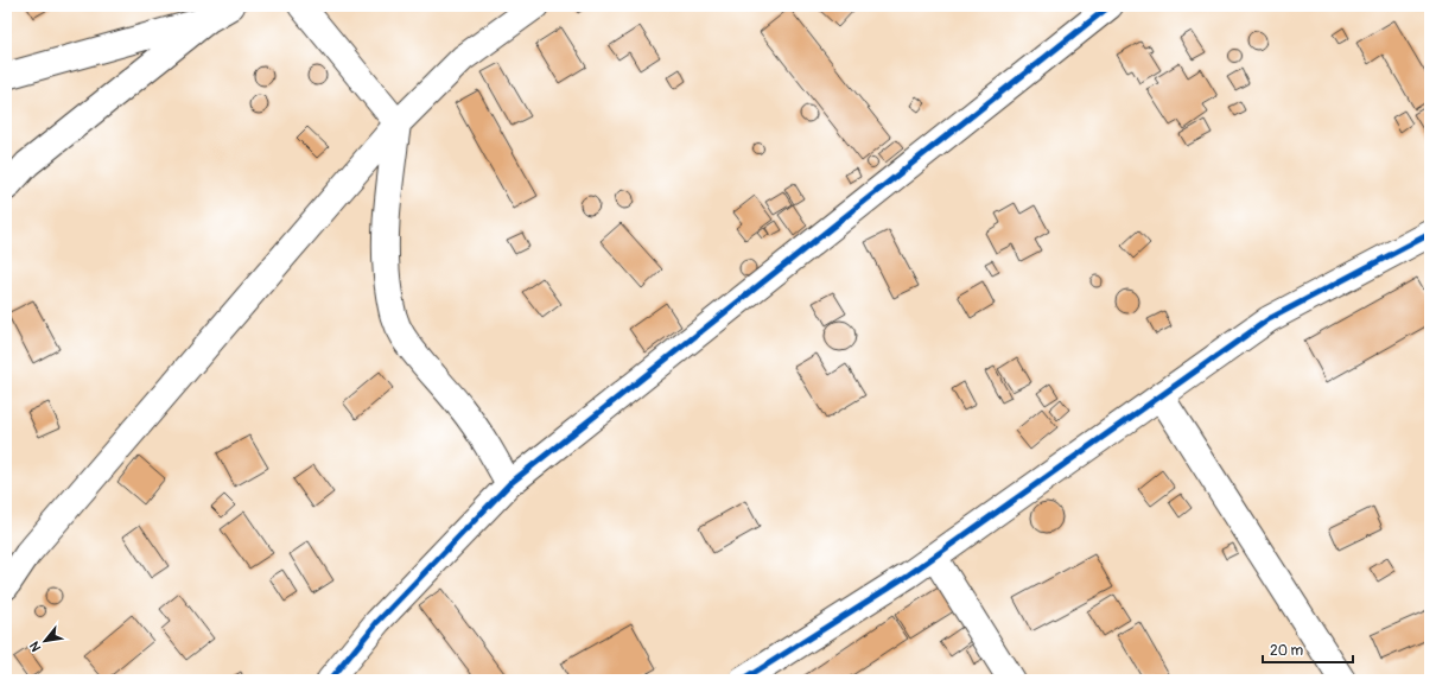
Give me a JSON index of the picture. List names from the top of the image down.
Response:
{
  "scale_bar": "20 m",
  "north": "bottom left"
}
